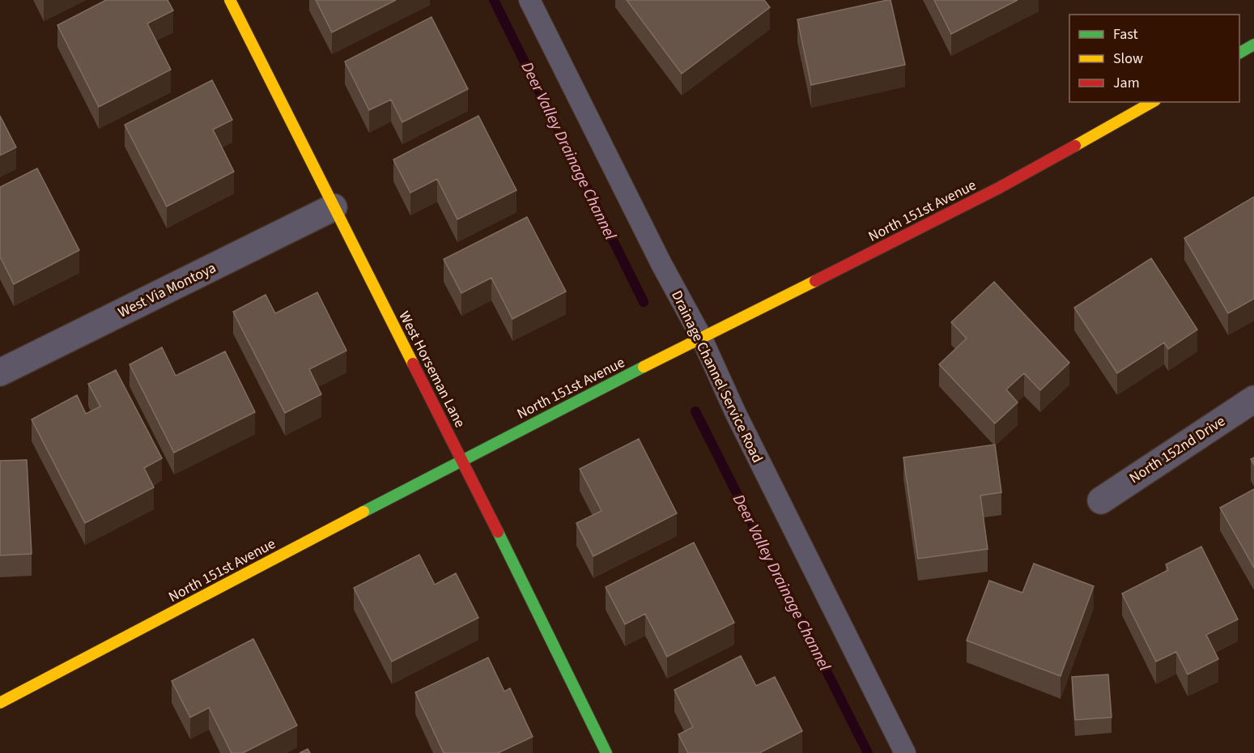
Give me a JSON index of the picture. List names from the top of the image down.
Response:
{
  "streets": {
    "street": [
      "North 151st Avenue",
      "West Via Montoya",
      "West Horseman Lane",
      "North 152nd Drive"
    ],
    "lane": ["Drainage Channel Service Road"]
  },
  "crossings": [
    ["North 151st Avenue", "West Horseman Lane"],
    ["North 151st Avenue", "Drainage Channel Service Road"],
    ["West Via Montoya", "West Horseman Lane"]
  ],
  "water": ["Deer Valley Drainage Channel"],
  "legend": ["Fast", "Slow", "Jam"]
}
